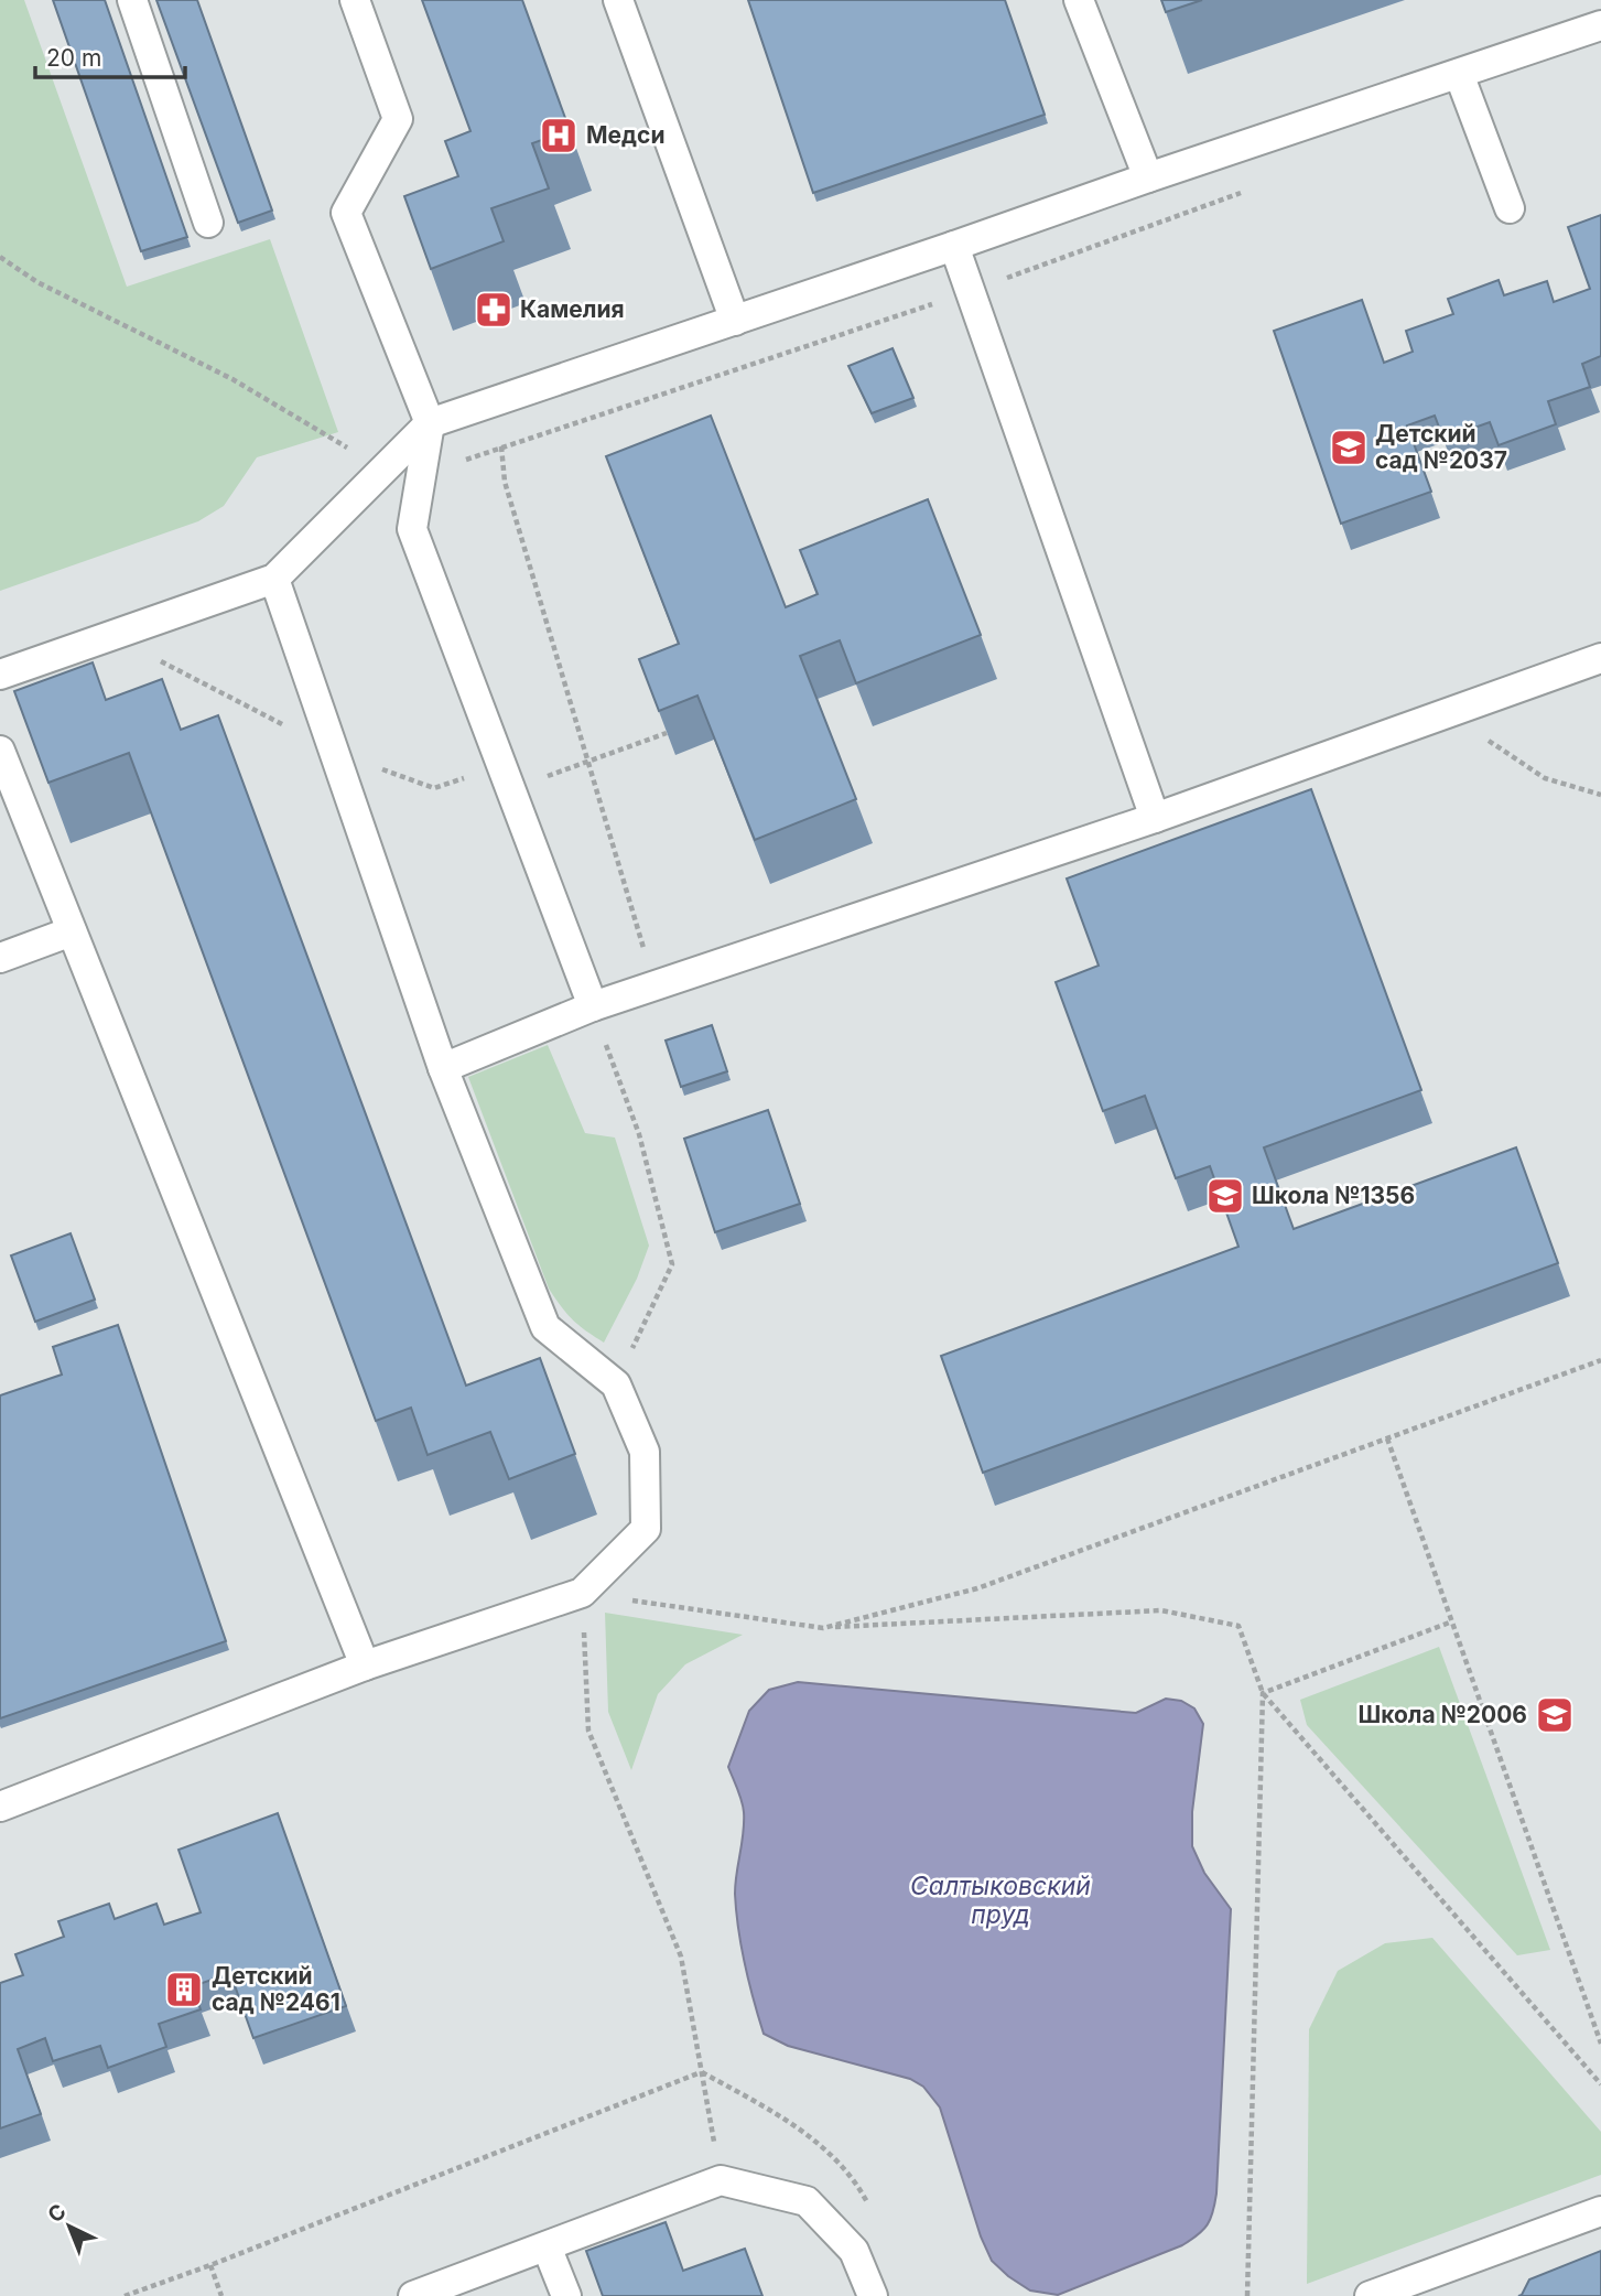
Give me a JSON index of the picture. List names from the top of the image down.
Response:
{
  "water": ["Салтыковский пруд"],
  "places": {
    "hospital": ["Медси"],
    "pharmacy": ["Камелия"],
    "school or university": ["Детский сад №2037", "Школа №1356", "Школа №2006"],
    "building": ["Детский сад №2461"]
  },
  "scale_bar": "20 m",
  "north": "top left"
}
